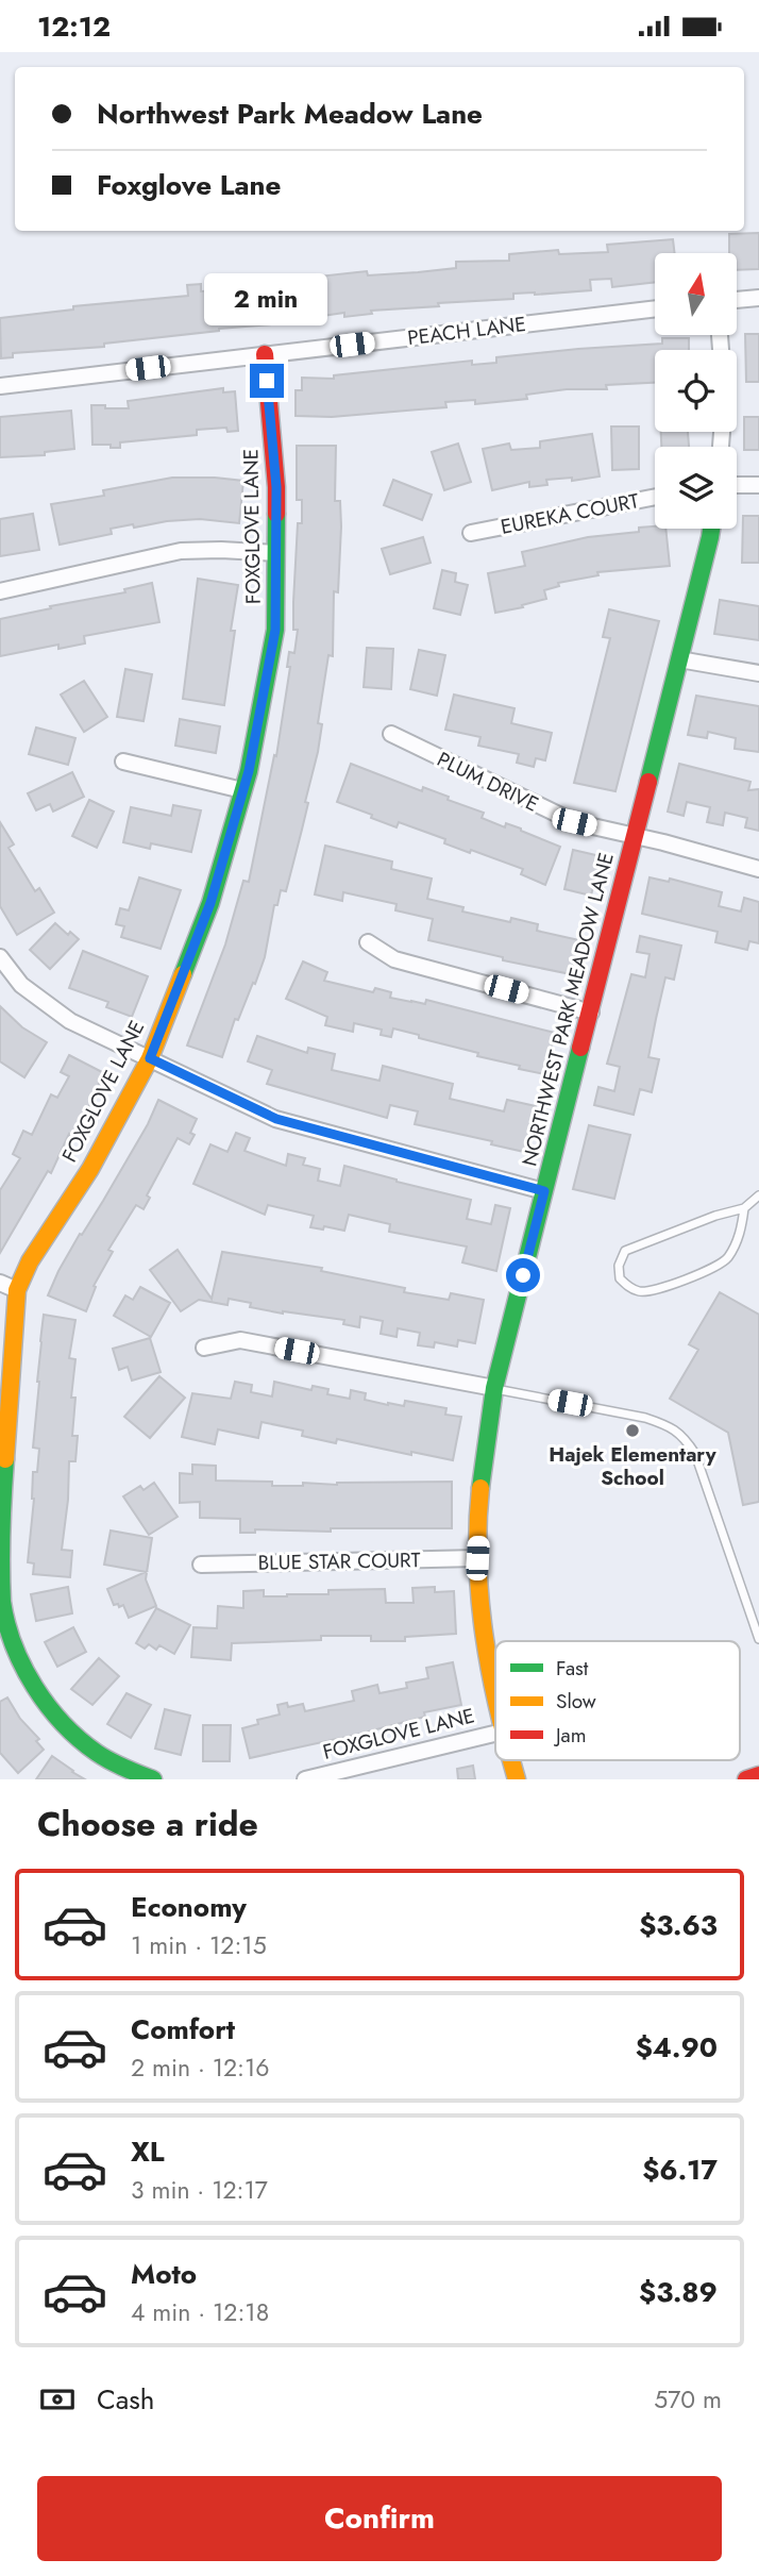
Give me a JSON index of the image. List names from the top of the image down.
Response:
{
  "streets": {
    "street": [
      "PEACH LANE",
      "EUREKA COURT",
      "FOXGLOVE LANE",
      "PLUM DRIVE",
      "NORTHWEST PARK MEADOW LANE",
      "BLUE STAR COURT"
    ]
  },
  "crossings": [
    ["PEACH LANE", "FOXGLOVE LANE"],
    ["PLUM DRIVE", "NORTHWEST PARK MEADOW LANE"],
    ["NORTHWEST PARK MEADOW LANE", "BLUE STAR COURT"]
  ],
  "places": ["Hajek Elementary School"],
  "legend": ["Fast", "Slow", "Jam"],
  "north": "top",
  "page": {
    "status": "12:12",
    "banner": ["Northwest Park Meadow Lane", "Foxglove Lane"],
    "bubble": "2 min",
    "heading": "Choose a ride",
    "list": [
      {
        "name": "Economy",
        "note": "1 min · 12:15",
        "value": "$3.63"
      },
      {
        "name": "Comfort",
        "note": "2 min · 12:16",
        "value": "$4.90"
      },
      {
        "name": "XL",
        "note": "3 min · 12:17",
        "value": "$6.17"
      },
      {
        "name": "Moto",
        "note": "4 min · 12:18",
        "value": "$3.89"
      }
    ],
    "pay": ["Cash", "570 m"],
    "buttons": "Confirm"
  }
}
